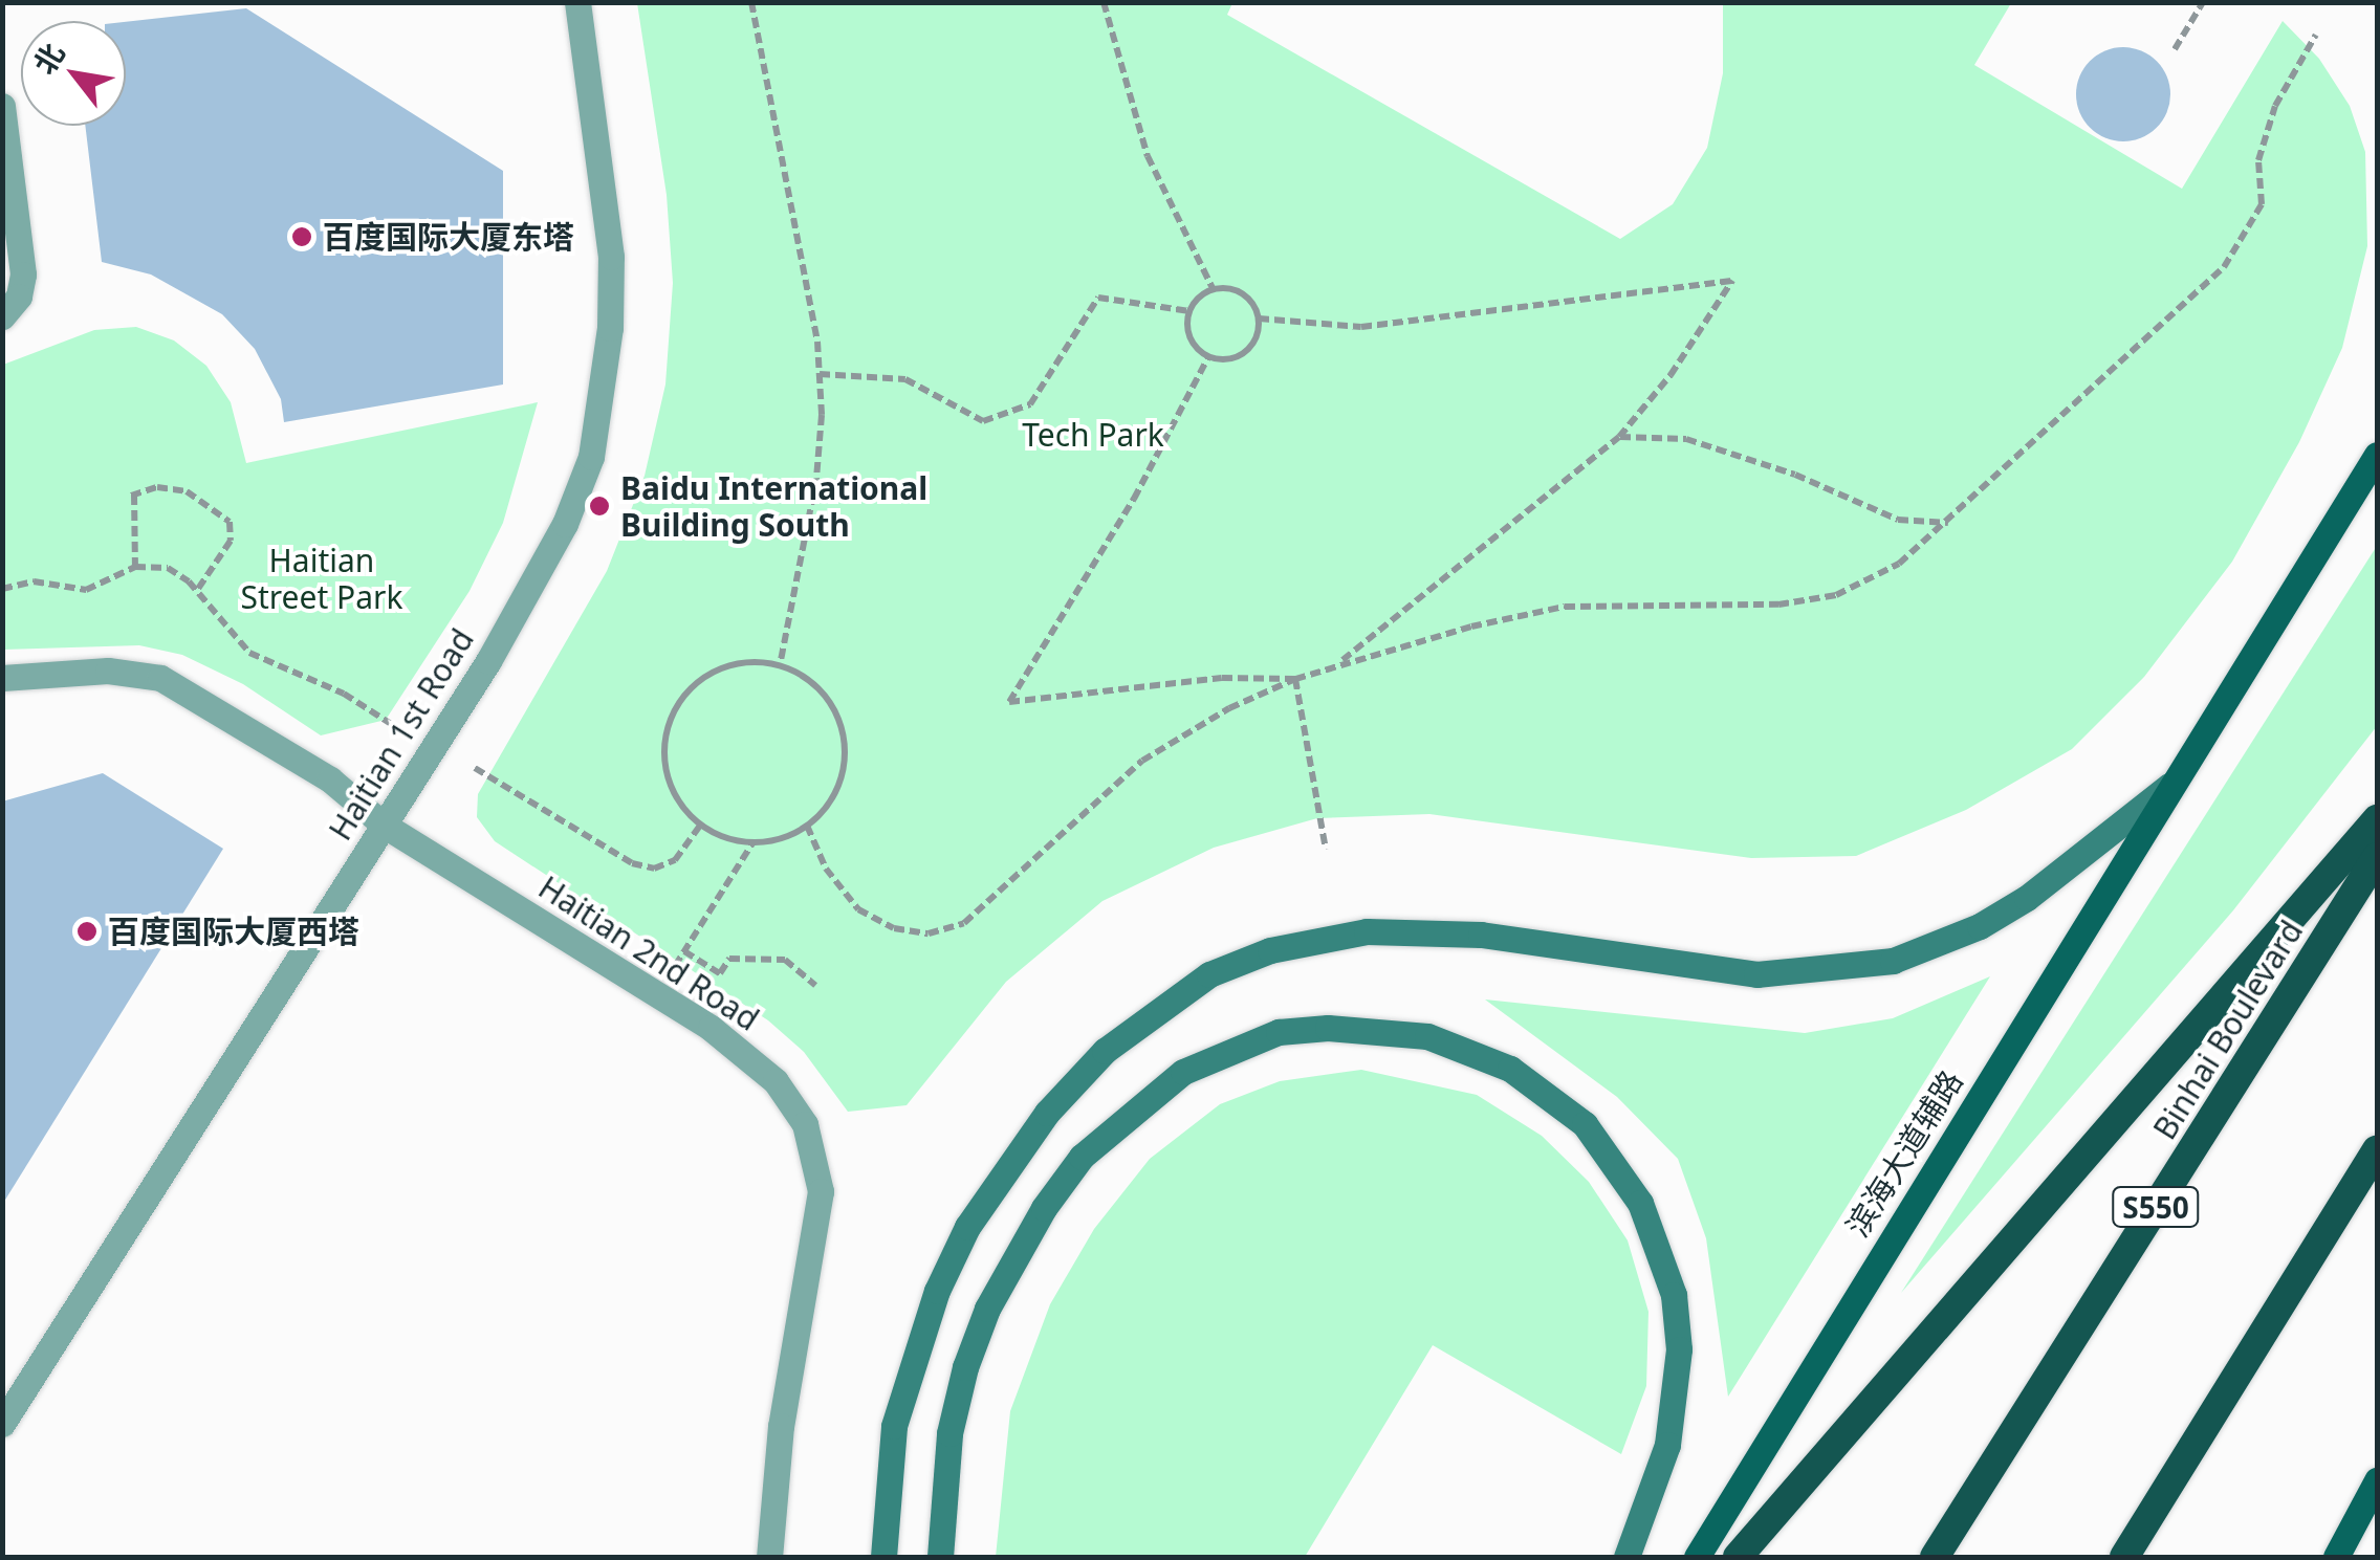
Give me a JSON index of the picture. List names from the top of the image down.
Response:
{
  "streets": {
    "highway": ["Binhai Boulevard", "S550"],
    "main road": ["滨海大道辅路"],
    "street": ["Haitian 1st Road", "Haitian 2nd Road"]
  },
  "crossings": [
    ["Haitian 1st Road", "Haitian 2nd Road"]
  ],
  "parks": ["Tech Park", "Haitian Street Park"],
  "places": ["百度国际大厦东塔", "Baidu International Building South", "百度国际大厦西塔"],
  "north": "top left"
}
